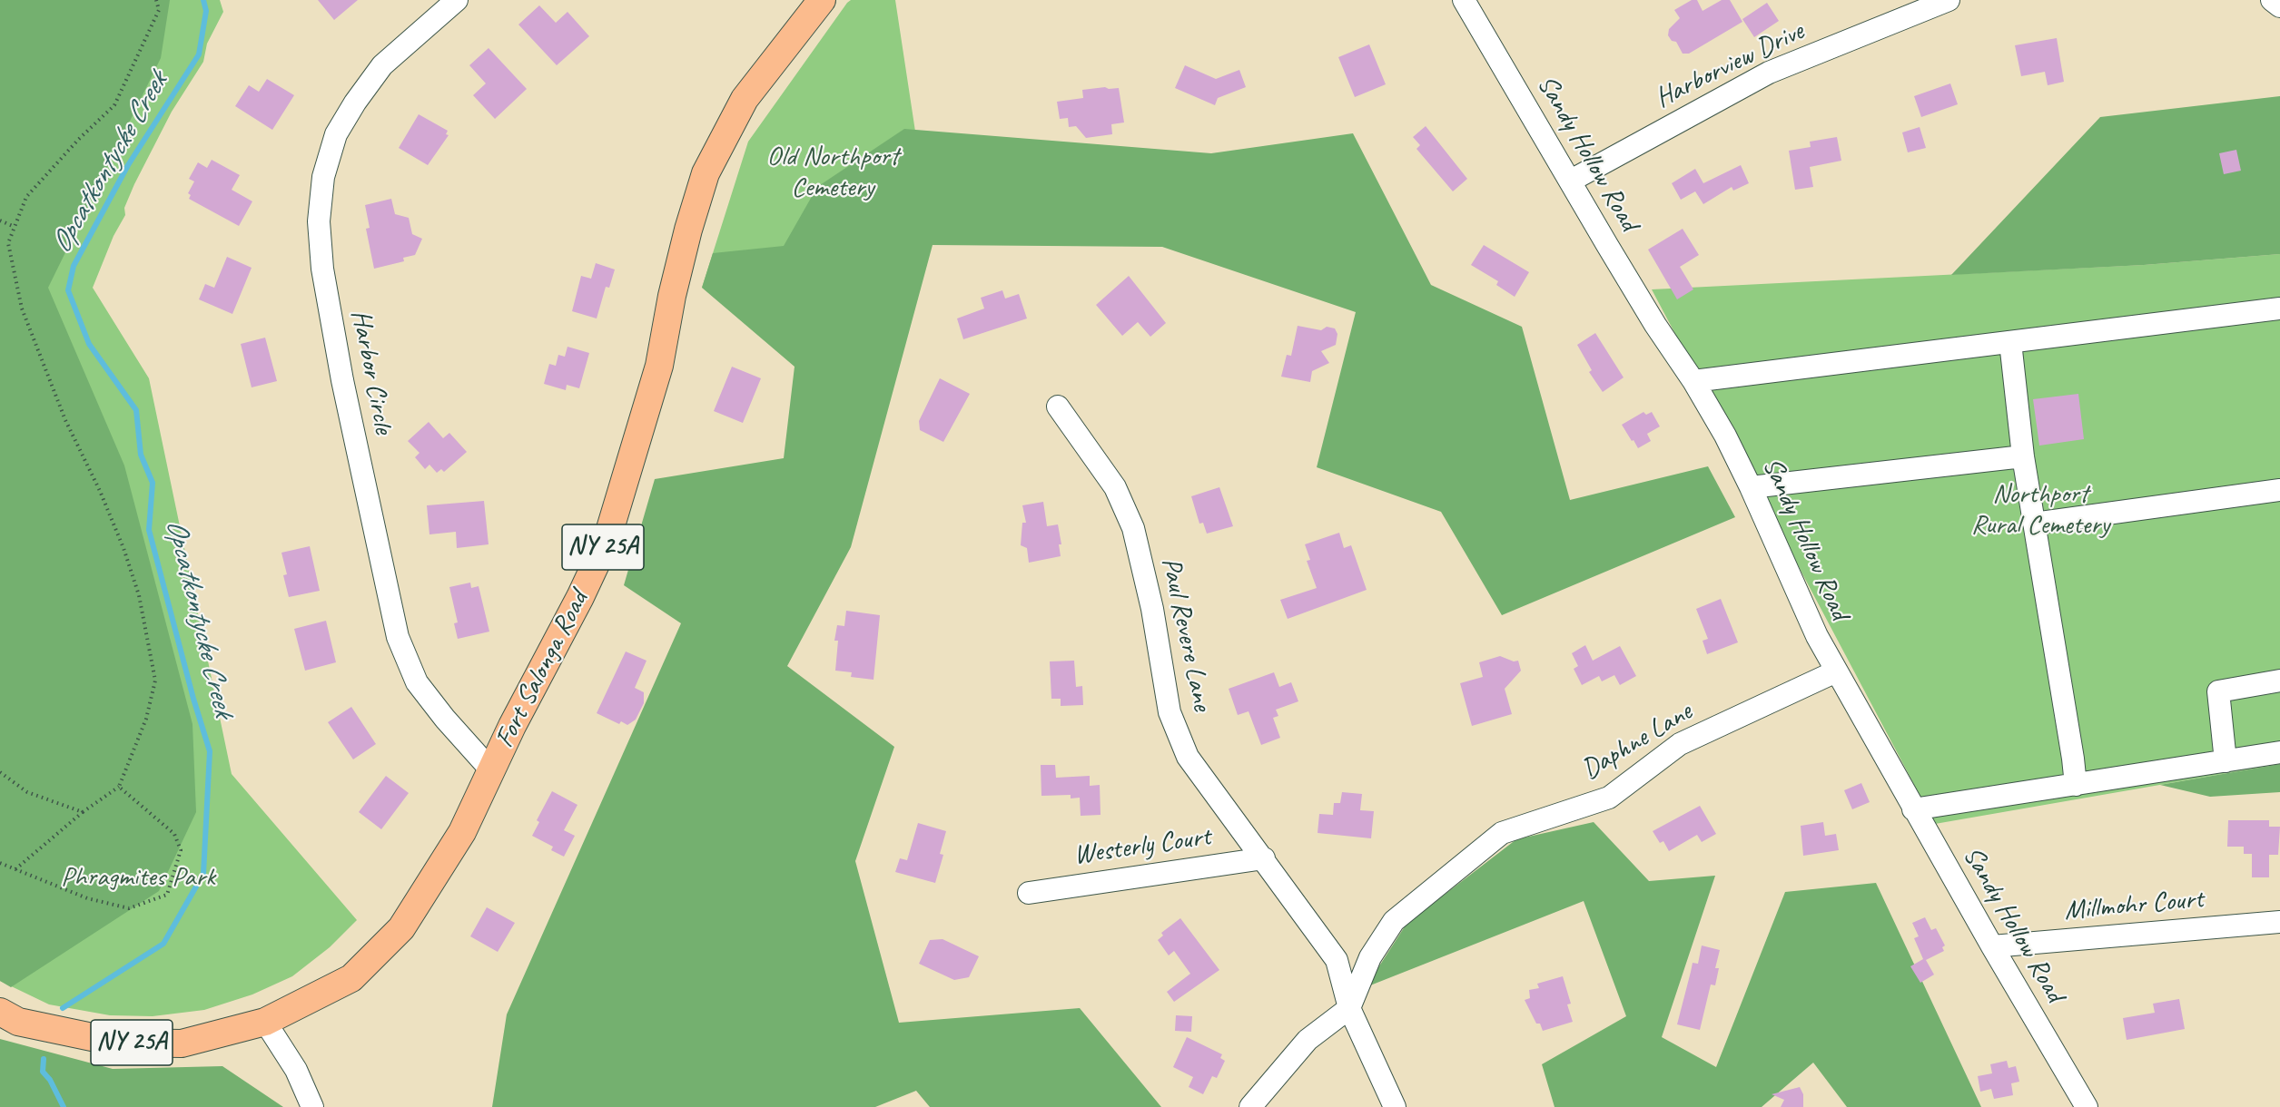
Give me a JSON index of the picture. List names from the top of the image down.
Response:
{
  "streets": {
    "main road": ["NY 25A", "Fort Salonga Road"],
    "street": [
      "Harborview Drive",
      "Sandy Hollow Road",
      "Harbor Circle",
      "Paul Revere Lane",
      "Daphne Lane",
      "Westerly Court",
      "Millmohr Court"
    ]
  },
  "crossings": [
    ["Harborview Drive", "Sandy Hollow Road"],
    ["Sandy Hollow Road", "Daphne Lane"],
    ["Sandy Hollow Road", "Millmohr Court"],
    ["Harbor Circle", "Fort Salonga Road"],
    ["Paul Revere Lane", "Daphne Lane"],
    ["Paul Revere Lane", "Westerly Court"]
  ],
  "water": ["Opcatkontycke Creek"],
  "parks": ["Old Northport Cemetery", "Northport Rural Cemetery", "Phragmites Park"]
}
